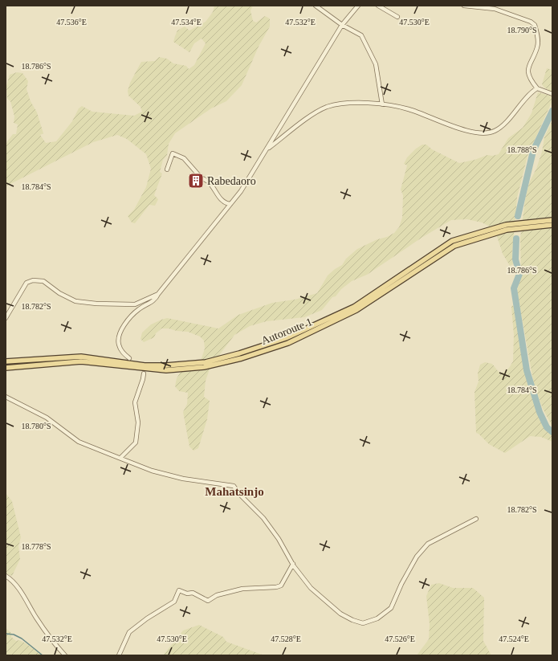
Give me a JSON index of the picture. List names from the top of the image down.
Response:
{
  "streets": {
    "main road": ["Autoroute 1"]
  },
  "districts": ["Mahatsinjo"],
  "places": {
    "building": ["Rabedaoro"]
  },
  "coordinates": [
    "47.536°E",
    "47.534°E",
    "47.532°E",
    "47.530°E",
    "18.790°S",
    "18.786°S",
    "18.788°S",
    "18.784°S",
    "18.782°S",
    "18.780°S",
    "18.778°S",
    "47.528°E",
    "47.526°E",
    "47.524°E"
  ]
}
